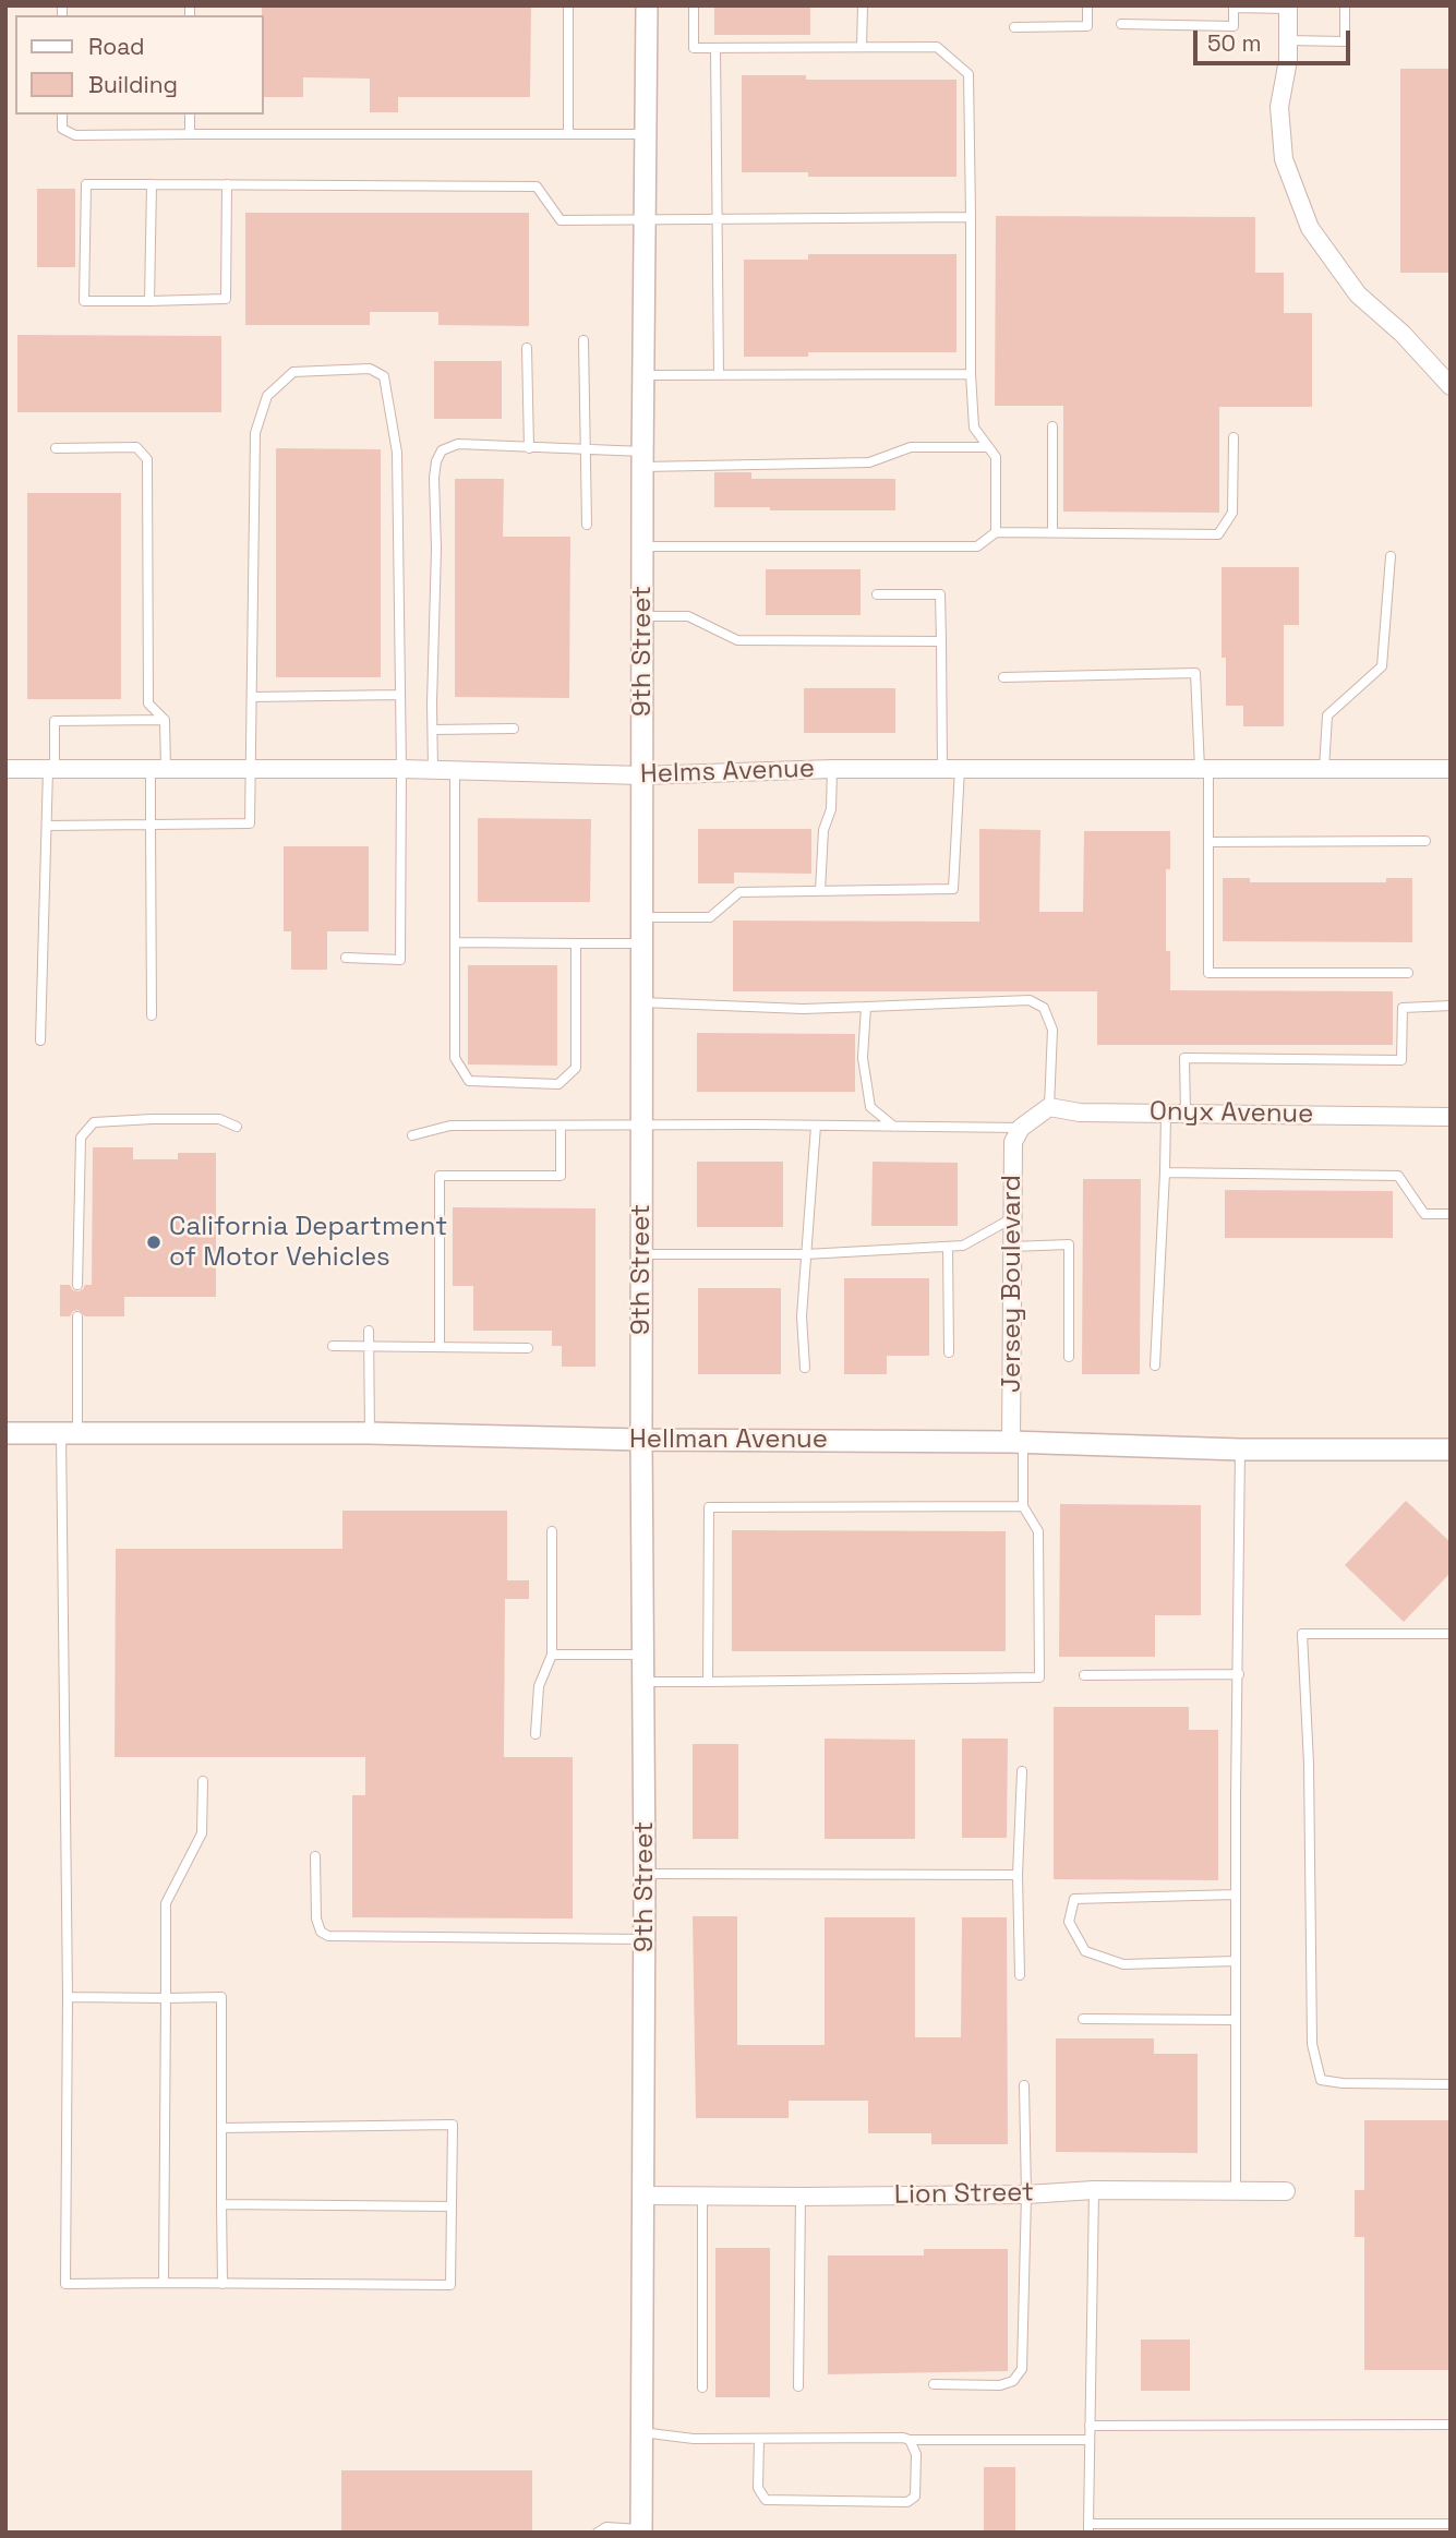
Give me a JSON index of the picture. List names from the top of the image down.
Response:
{
  "streets": {
    "street": [
      "9th Street",
      "Helms Avenue",
      "Onyx Avenue",
      "Jersey Boulevard",
      "Hellman Avenue",
      "Lion Street"
    ]
  },
  "crossings": [
    ["9th Street", "Helms Avenue"],
    ["9th Street", "Hellman Avenue"],
    ["9th Street", "Lion Street"],
    ["Jersey Boulevard", "Hellman Avenue"]
  ],
  "places": ["California Department of Motor Vehicles"],
  "legend": ["Road", "Building"],
  "scale_bar": "50 m"
}
